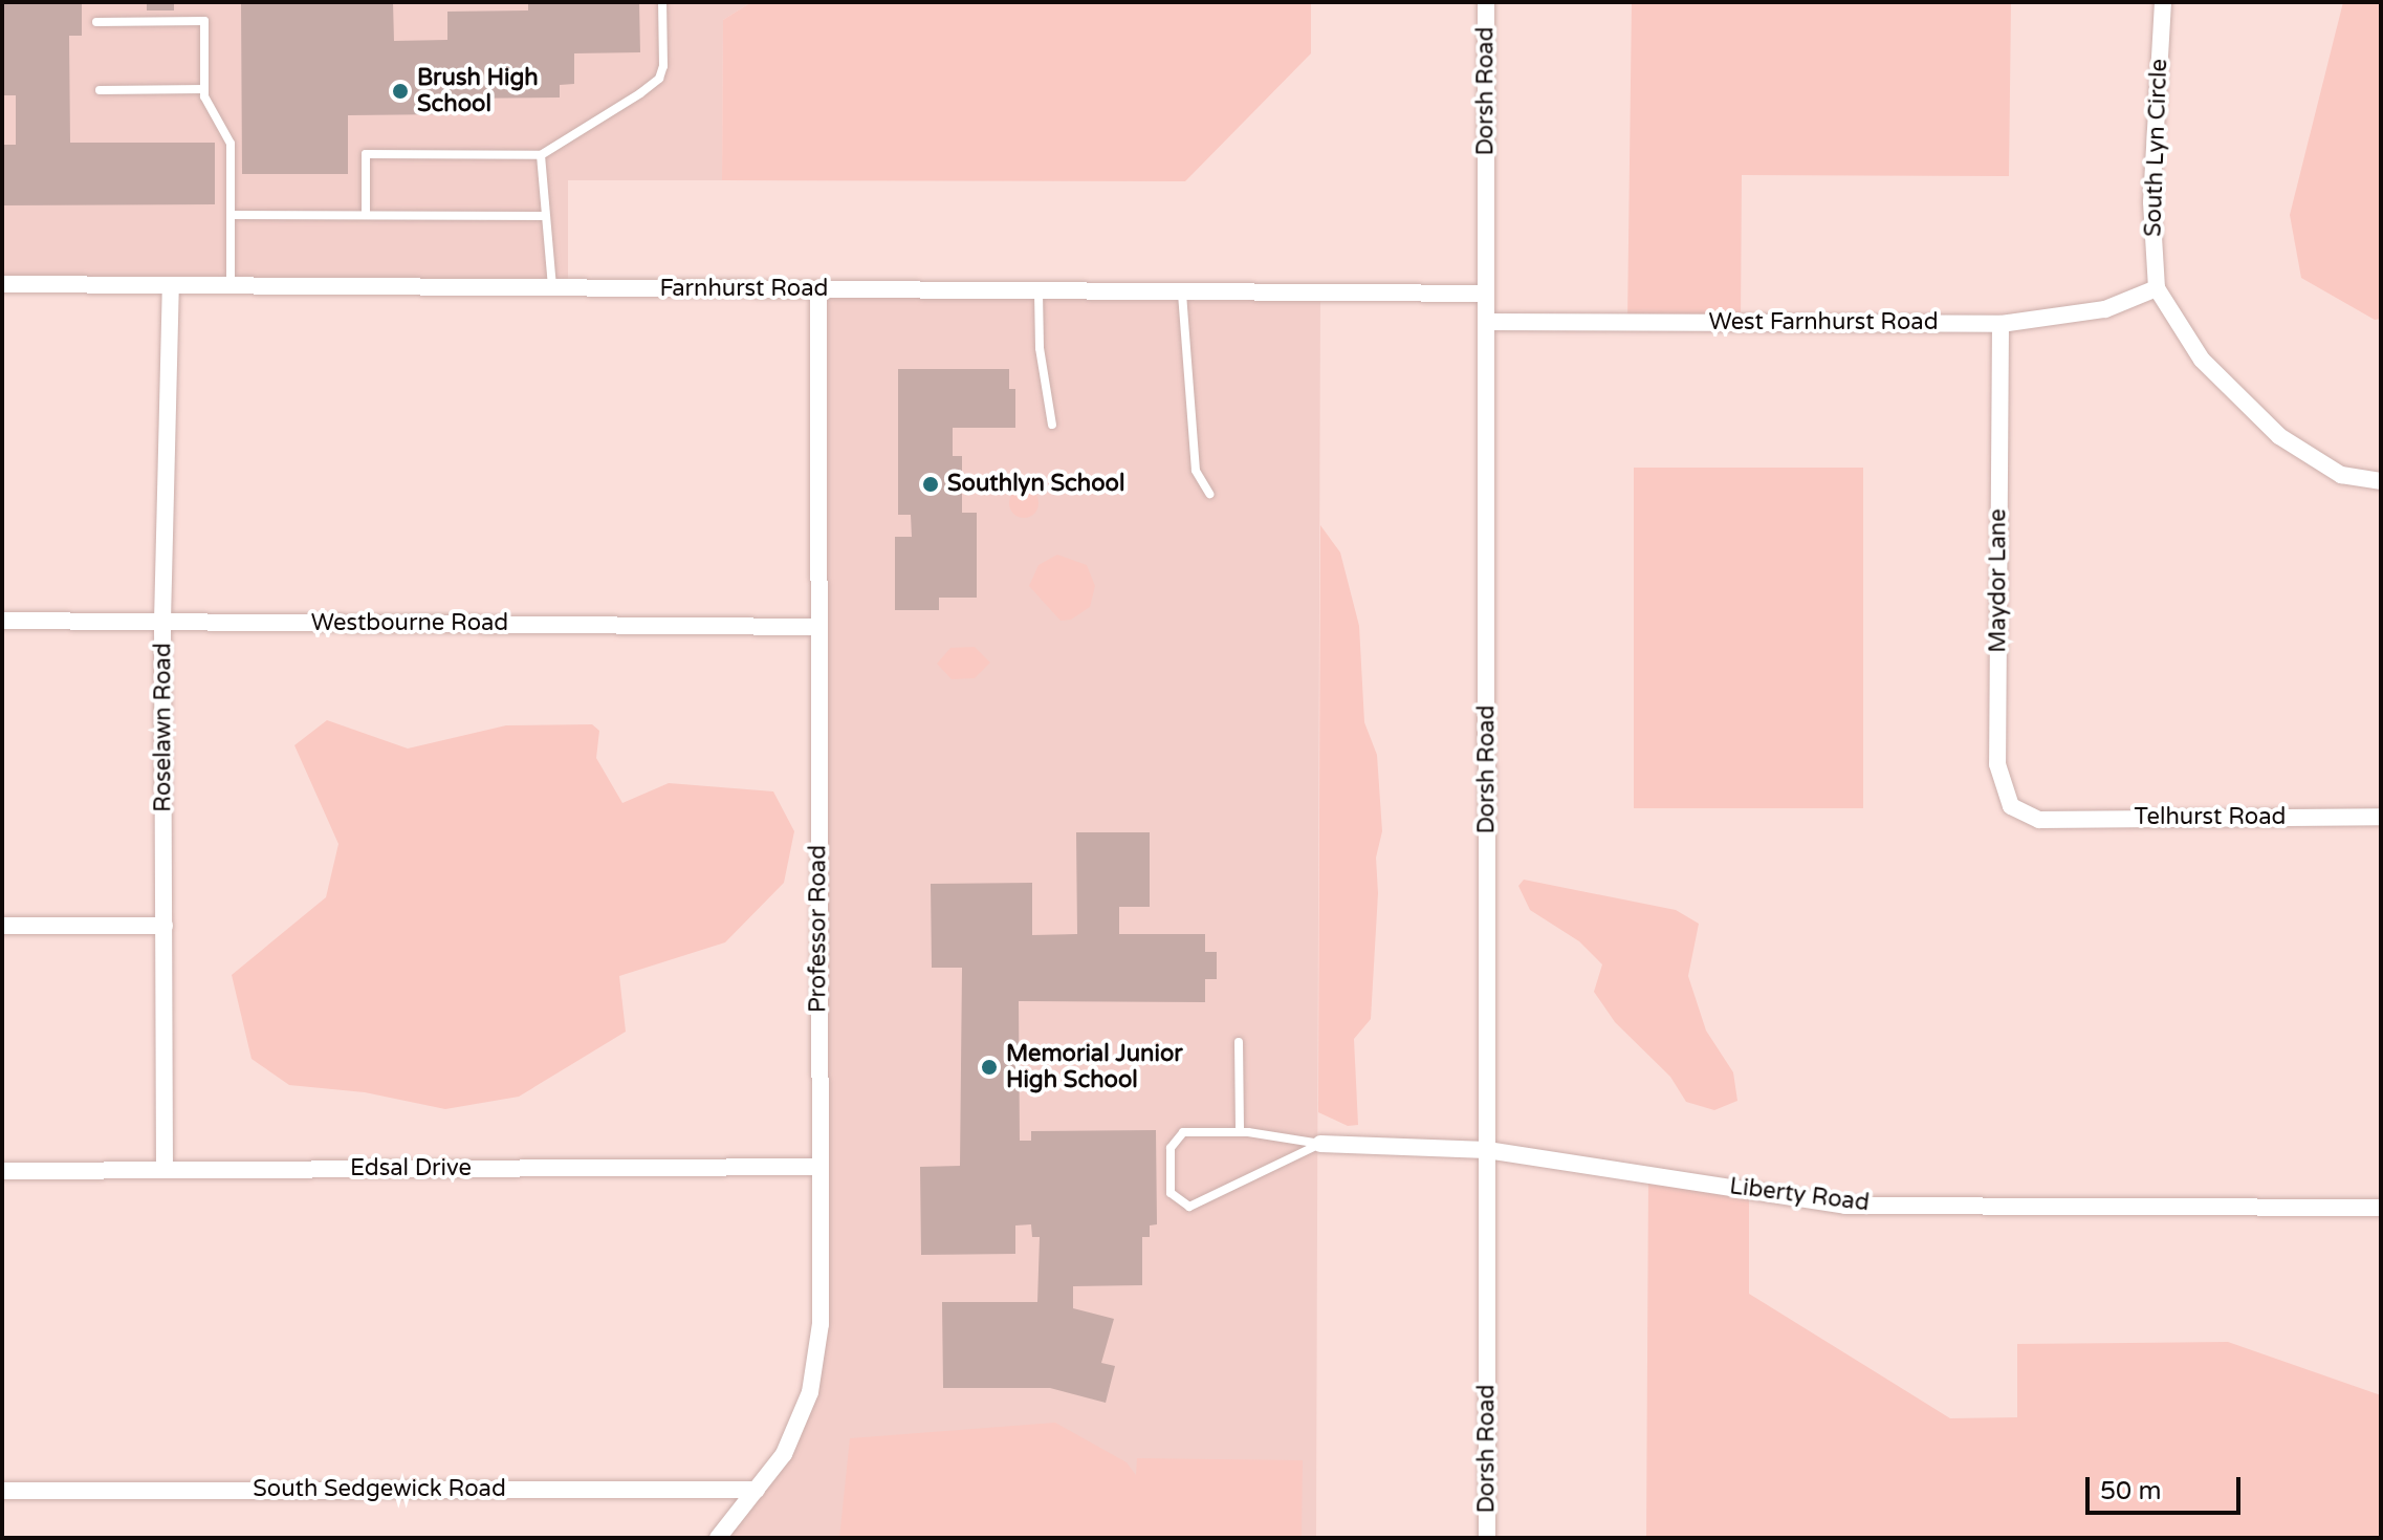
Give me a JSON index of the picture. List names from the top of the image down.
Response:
{
  "streets": {
    "street": [
      "Dorsh Road",
      "South Lyn Circle",
      "Farnhurst Road",
      "West Farnhurst Road",
      "Maydor Lane",
      "Westbourne Road",
      "Roselawn Road",
      "Telhurst Road",
      "Professor Road",
      "Edsal Drive",
      "Liberty Road",
      "South Sedgewick Road"
    ]
  },
  "crossings": [
    ["Dorsh Road", "Farnhurst Road"],
    ["Dorsh Road", "West Farnhurst Road"],
    ["Dorsh Road", "Liberty Road"],
    ["South Lyn Circle", "West Farnhurst Road"],
    ["Farnhurst Road", "Roselawn Road"],
    ["Farnhurst Road", "Professor Road"],
    ["West Farnhurst Road", "Maydor Lane"],
    ["Maydor Lane", "Telhurst Road"],
    ["Westbourne Road", "Roselawn Road"],
    ["Westbourne Road", "Professor Road"],
    ["Roselawn Road", "Edsal Drive"],
    ["Professor Road", "Edsal Drive"],
    ["Professor Road", "South Sedgewick Road"]
  ],
  "places": ["Brush High School", "Southlyn School", "Memorial Junior High School"],
  "scale_bar": "50 m"
}
